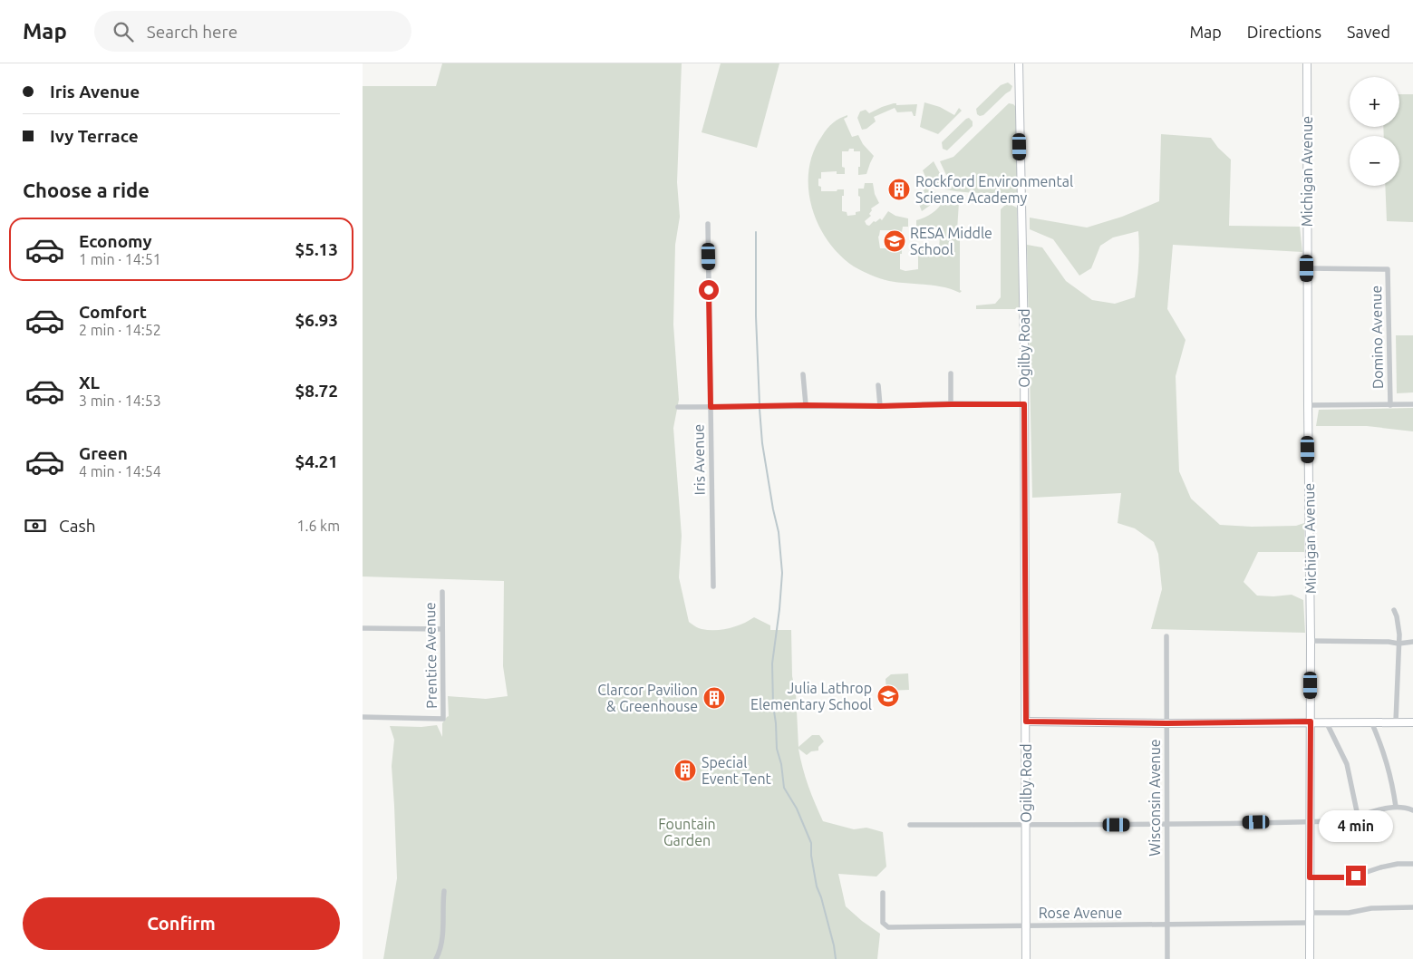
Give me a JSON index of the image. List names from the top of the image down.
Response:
{
  "streets": {
    "street": [
      "Michigan Avenue",
      "Domino Avenue",
      "Ogilby Road",
      "Iris Avenue",
      "Prentice Avenue",
      "Wisconsin Avenue",
      "Rose Avenue"
    ]
  },
  "crossings": [
    ["Michigan Avenue", "Domino Avenue"],
    ["Michigan Avenue", "Rose Avenue"],
    ["Ogilby Road", "Rose Avenue"],
    ["Wisconsin Avenue", "Rose Avenue"]
  ],
  "parks": ["Fountain Garden"],
  "places": {
    "building": ["Rockford Environmental Science Academy", "Clarcor Pavilion & Greenhouse", "Special Event Tent"],
    "school or university": ["RESA Middle School", "Julia Lathrop Elementary School"]
  },
  "page": {
    "header": "Map",
    "search": "Search here",
    "nav": ["Map", "Directions", "Saved"],
    "banner": ["Iris Avenue", "Ivy Terrace"],
    "map_buttons": ["+", "−"],
    "heading": "Choose a ride",
    "list": [
      {
        "name": "Economy",
        "note": "1 min · 14:51",
        "value": "$5.13"
      },
      {
        "name": "Comfort",
        "note": "2 min · 14:52",
        "value": "$6.93"
      },
      {
        "name": "XL",
        "note": "3 min · 14:53",
        "value": "$8.72"
      },
      {
        "name": "Green",
        "note": "4 min · 14:54",
        "value": "$4.21"
      }
    ],
    "pay": ["Cash", "1.6 km"],
    "bubble": "4 min",
    "buttons": "Confirm"
  }
}
